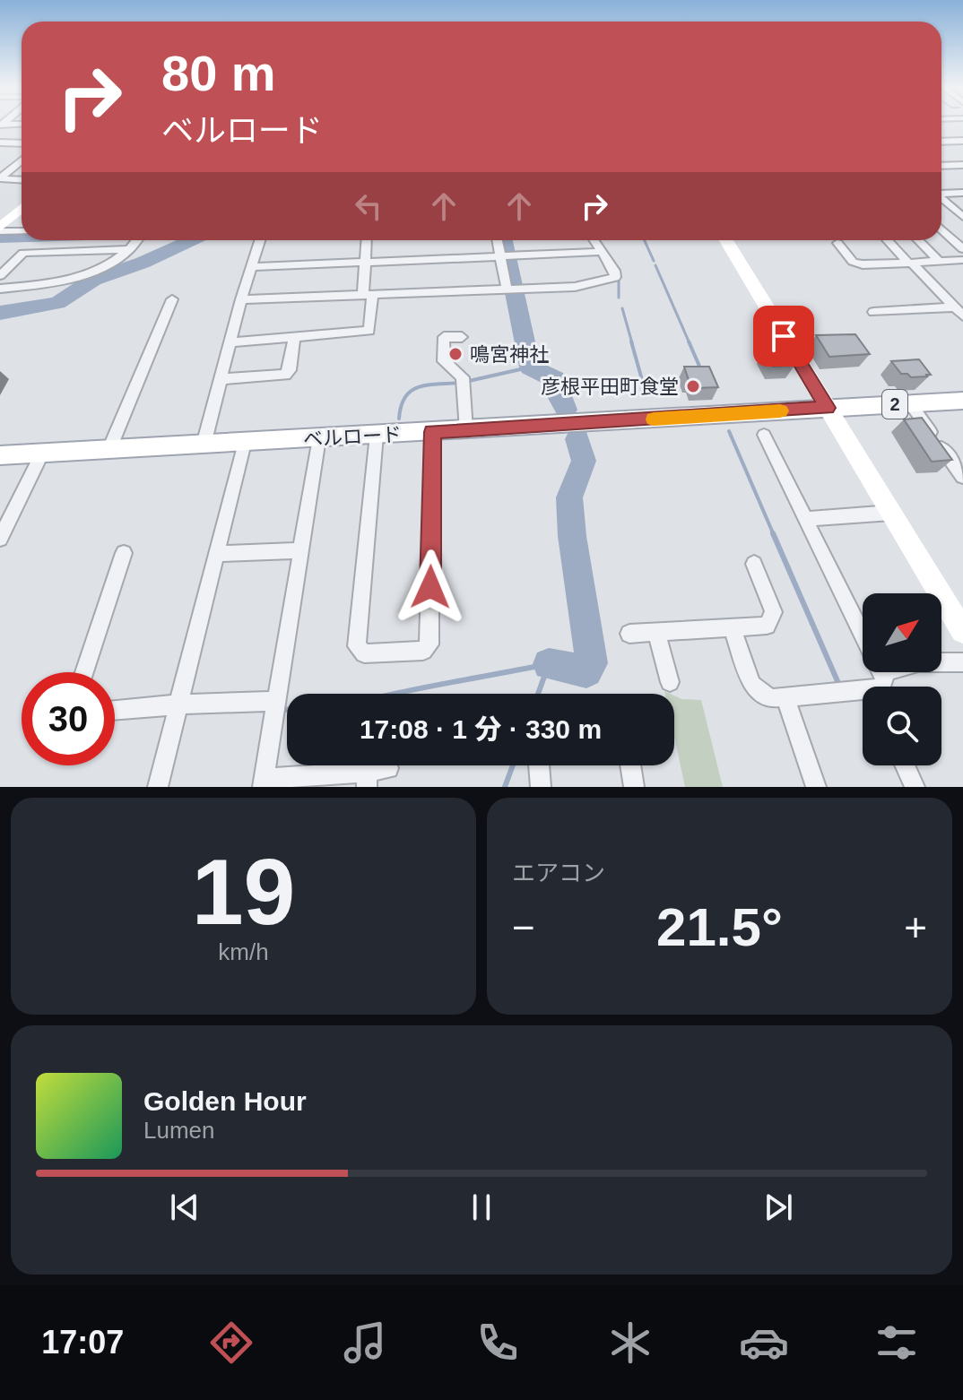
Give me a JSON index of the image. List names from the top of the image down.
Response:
{
  "streets": {
    "main road": ["2", "ベルロード"]
  },
  "places": ["鳴宮神社", "彦根平田町食堂"],
  "north": "top right",
  "page": {
    "turn": ["80 m", "ベルロード"],
    "limit": "30",
    "trip": "17:08 · 1 分 · 330 m",
    "tile": [
      ["19", "km/h"],
      "エアコン"
    ],
    "heat": ["−", "21.5°", "+"],
    "song": ["Golden Hour", "Lumen"],
    "tabs": "17:07"
  }
}
